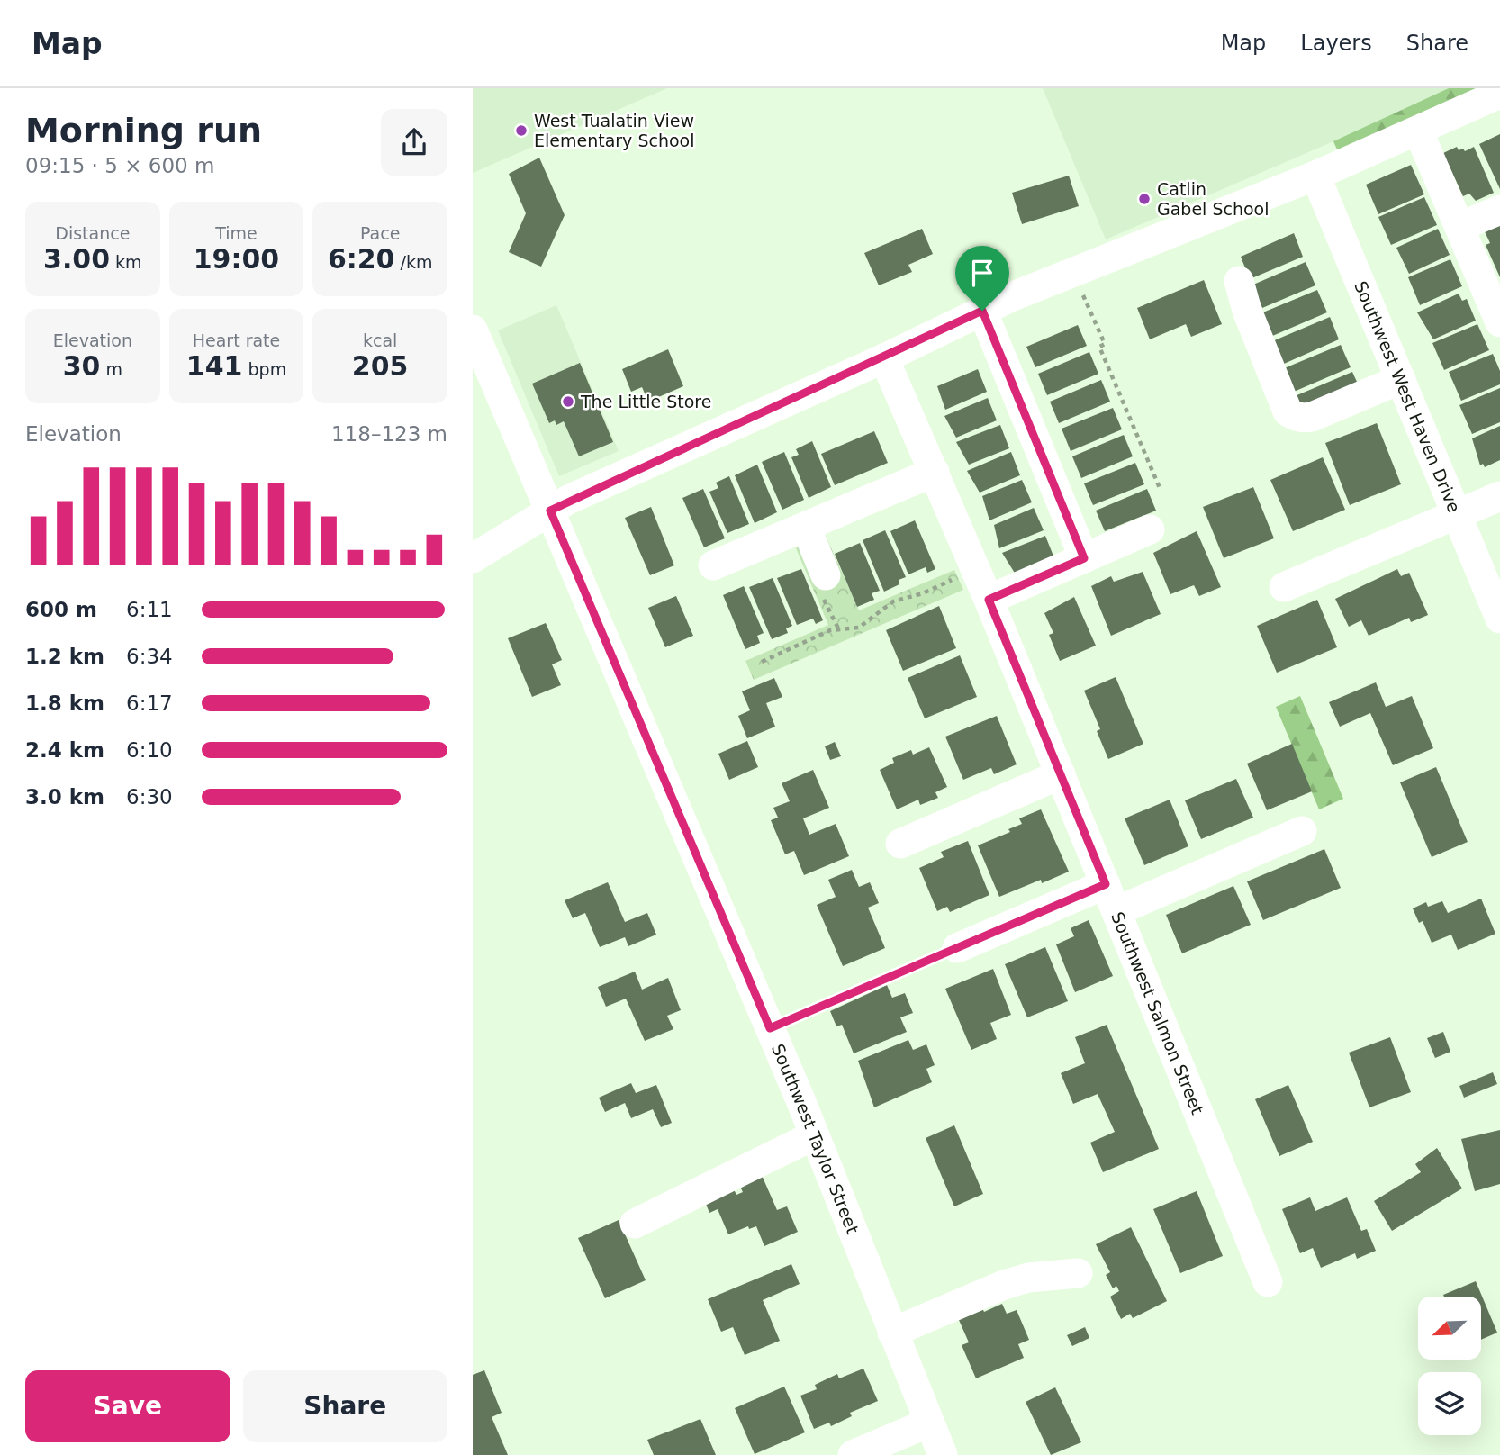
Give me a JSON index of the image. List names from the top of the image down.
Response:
{
  "streets": {
    "street": ["Southwest West Haven Drive", "Southwest Salmon Street", "Southwest Taylor Street"]
  },
  "places": ["West Tualatin View Elementary School", "Catlin Gabel School", "The Little Store"],
  "north": "bottom left",
  "page": {
    "header": "Map",
    "nav": ["Map", "Layers", "Share"],
    "heading": ["Morning run", "09:15 · 5 × 600 m"],
    "stats": [
      ["Distance", "3.00 km"],
      ["Time", "19:00"],
      ["Pace", "6:20 /km"],
      ["Elevation", "30 m"],
      ["Heart rate", "141 bpm"],
      ["kcal", "205"]
    ],
    "chart": ["Elevation", "118–123 m"],
    "list": [
      {
        "name": "600 m",
        "note": "6:11"
      },
      {
        "name": "1.2 km",
        "note": "6:34"
      },
      {
        "name": "1.8 km",
        "note": "6:17"
      },
      {
        "name": "2.4 km",
        "note": "6:10"
      },
      {
        "name": "3.0 km",
        "note": "6:30"
      }
    ],
    "buttons": ["Save", "Share"]
  }
}
